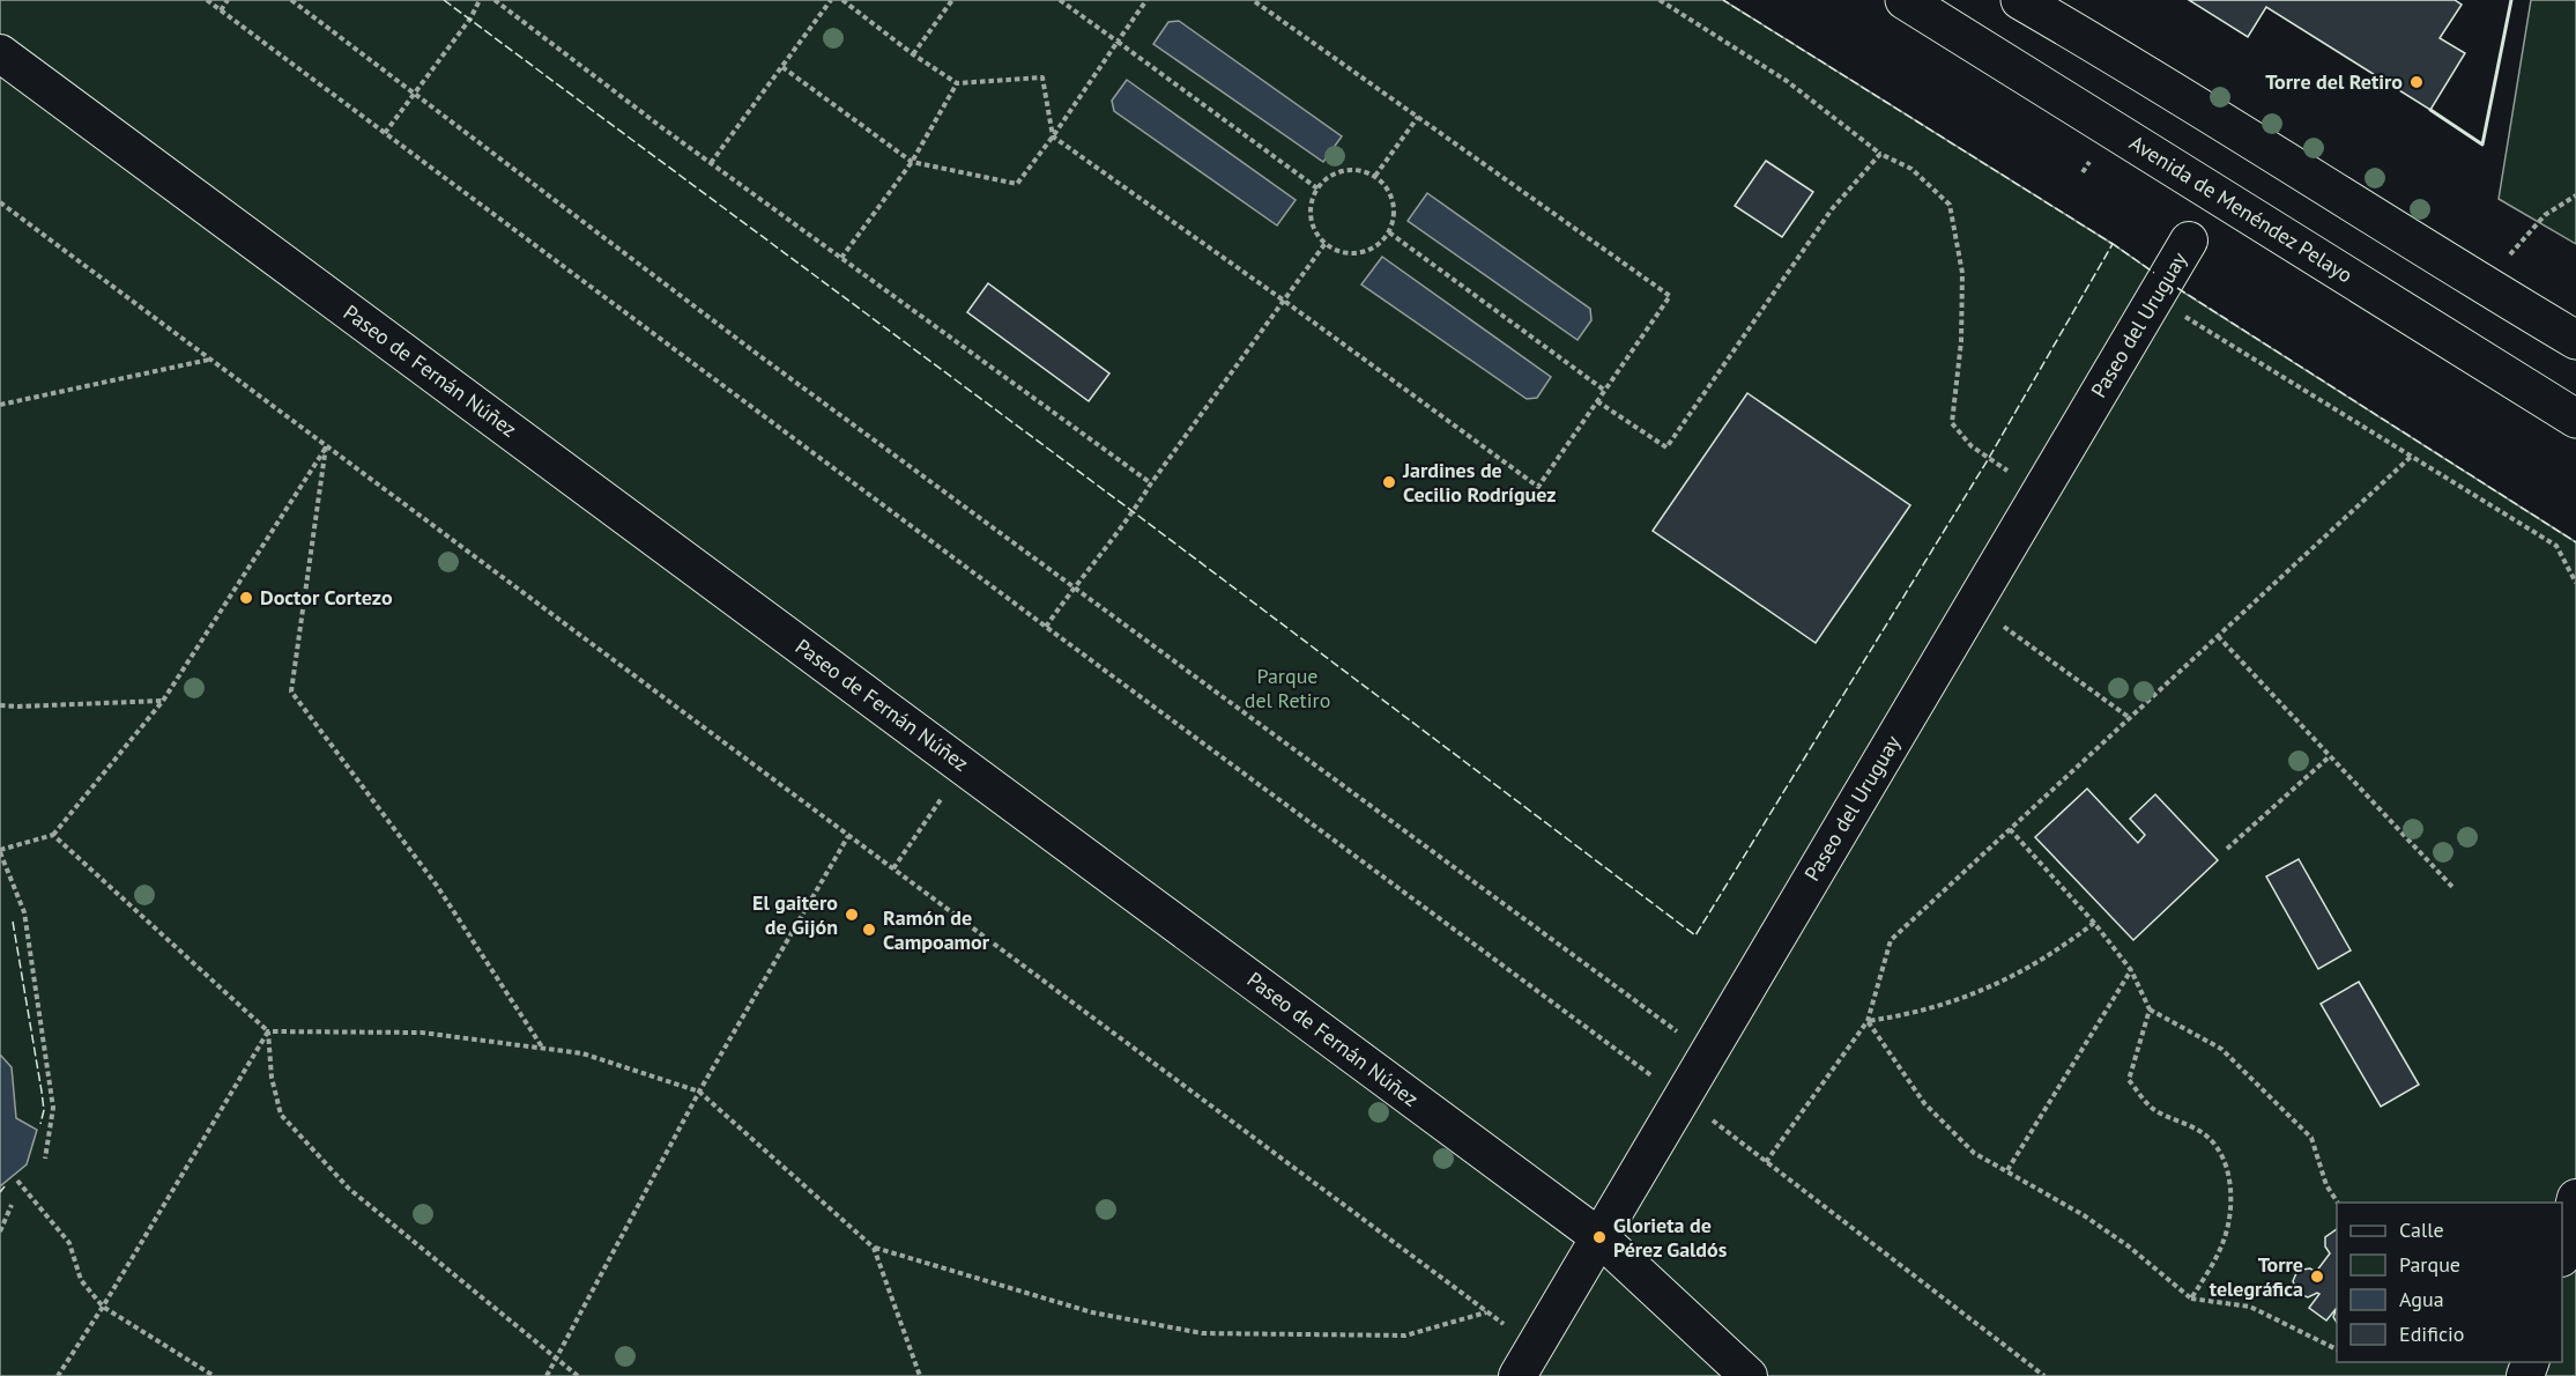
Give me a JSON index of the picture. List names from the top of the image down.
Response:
{
  "streets": {
    "main road": ["Avenida de Menéndez Pelayo"],
    "street": ["Paseo del Uruguay", "Paseo de Fernán Núñez"]
  },
  "crossings": [
    ["Paseo del Uruguay", "Paseo de Fernán Núñez"]
  ],
  "parks": ["Parque del Retiro"],
  "places": [
    "Torre del Retiro",
    "Jardines de Cecilio Rodríguez",
    "Doctor Cortezo",
    "El gaitero de Gijón",
    "Ramón de Campoamor",
    "Glorieta de Pérez Galdós",
    "Torre telegráfica"
  ],
  "legend": [
    "Calle",
    "Parque",
    "Agua",
    "Edificio"
  ]
}
